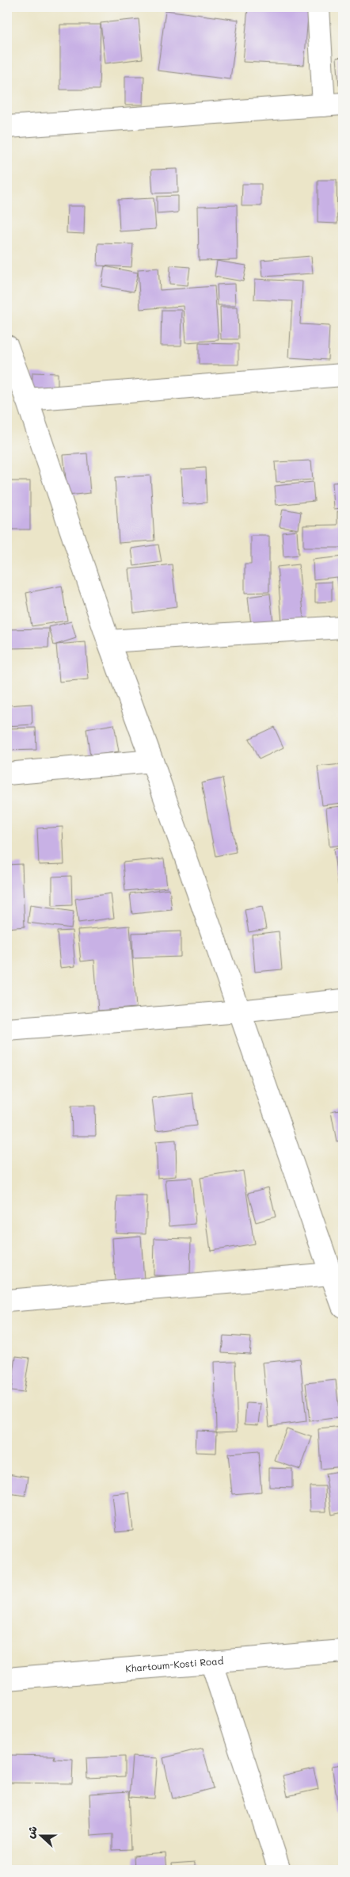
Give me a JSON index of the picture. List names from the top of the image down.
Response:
{
  "streets": {
    "main road": ["Khartoum-Kosti Road"]
  },
  "north": "left"
}
